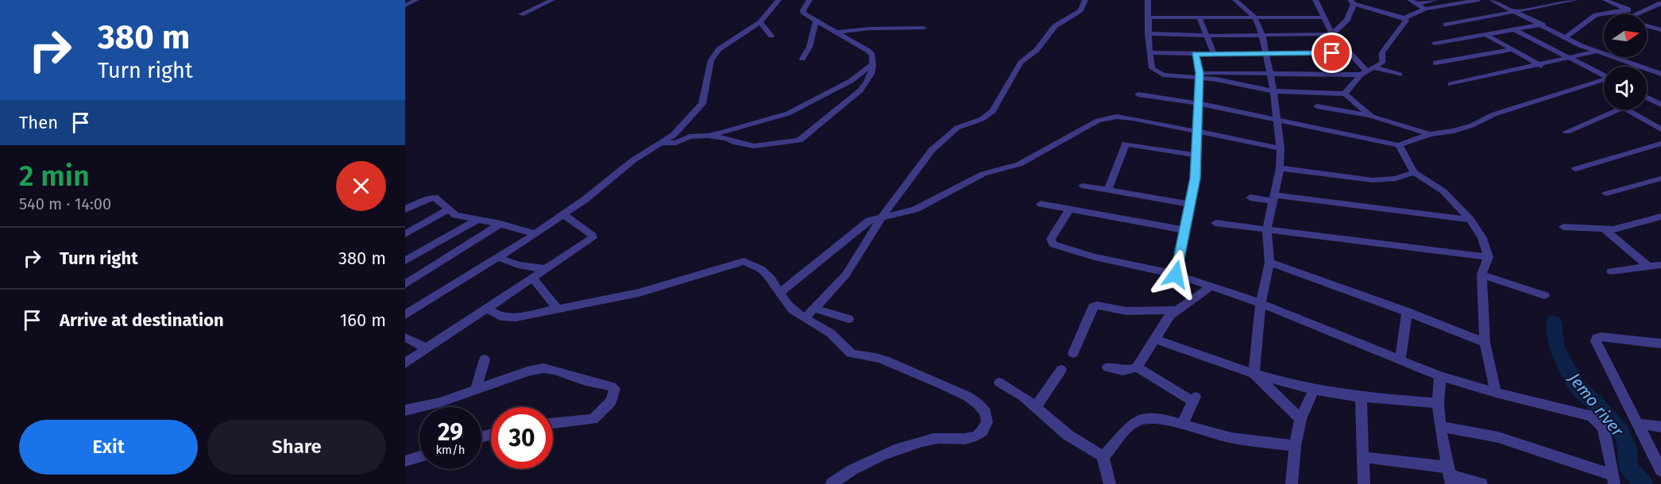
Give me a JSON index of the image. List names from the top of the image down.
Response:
{
  "water": ["Jemo river"],
  "north": "right",
  "page": {
    "turn": ["380 m", "Turn right"],
    "then": "Then",
    "heading": ["2 min", "540 m · 14:00"],
    "list": [
      {
        "name": "Turn right",
        "value": "380 m"
      },
      {
        "name": "Arrive at destination",
        "value": "160 m"
      }
    ],
    "speed": "29 km/h",
    "limit": "30",
    "buttons": ["Exit", "Share"]
  }
}
